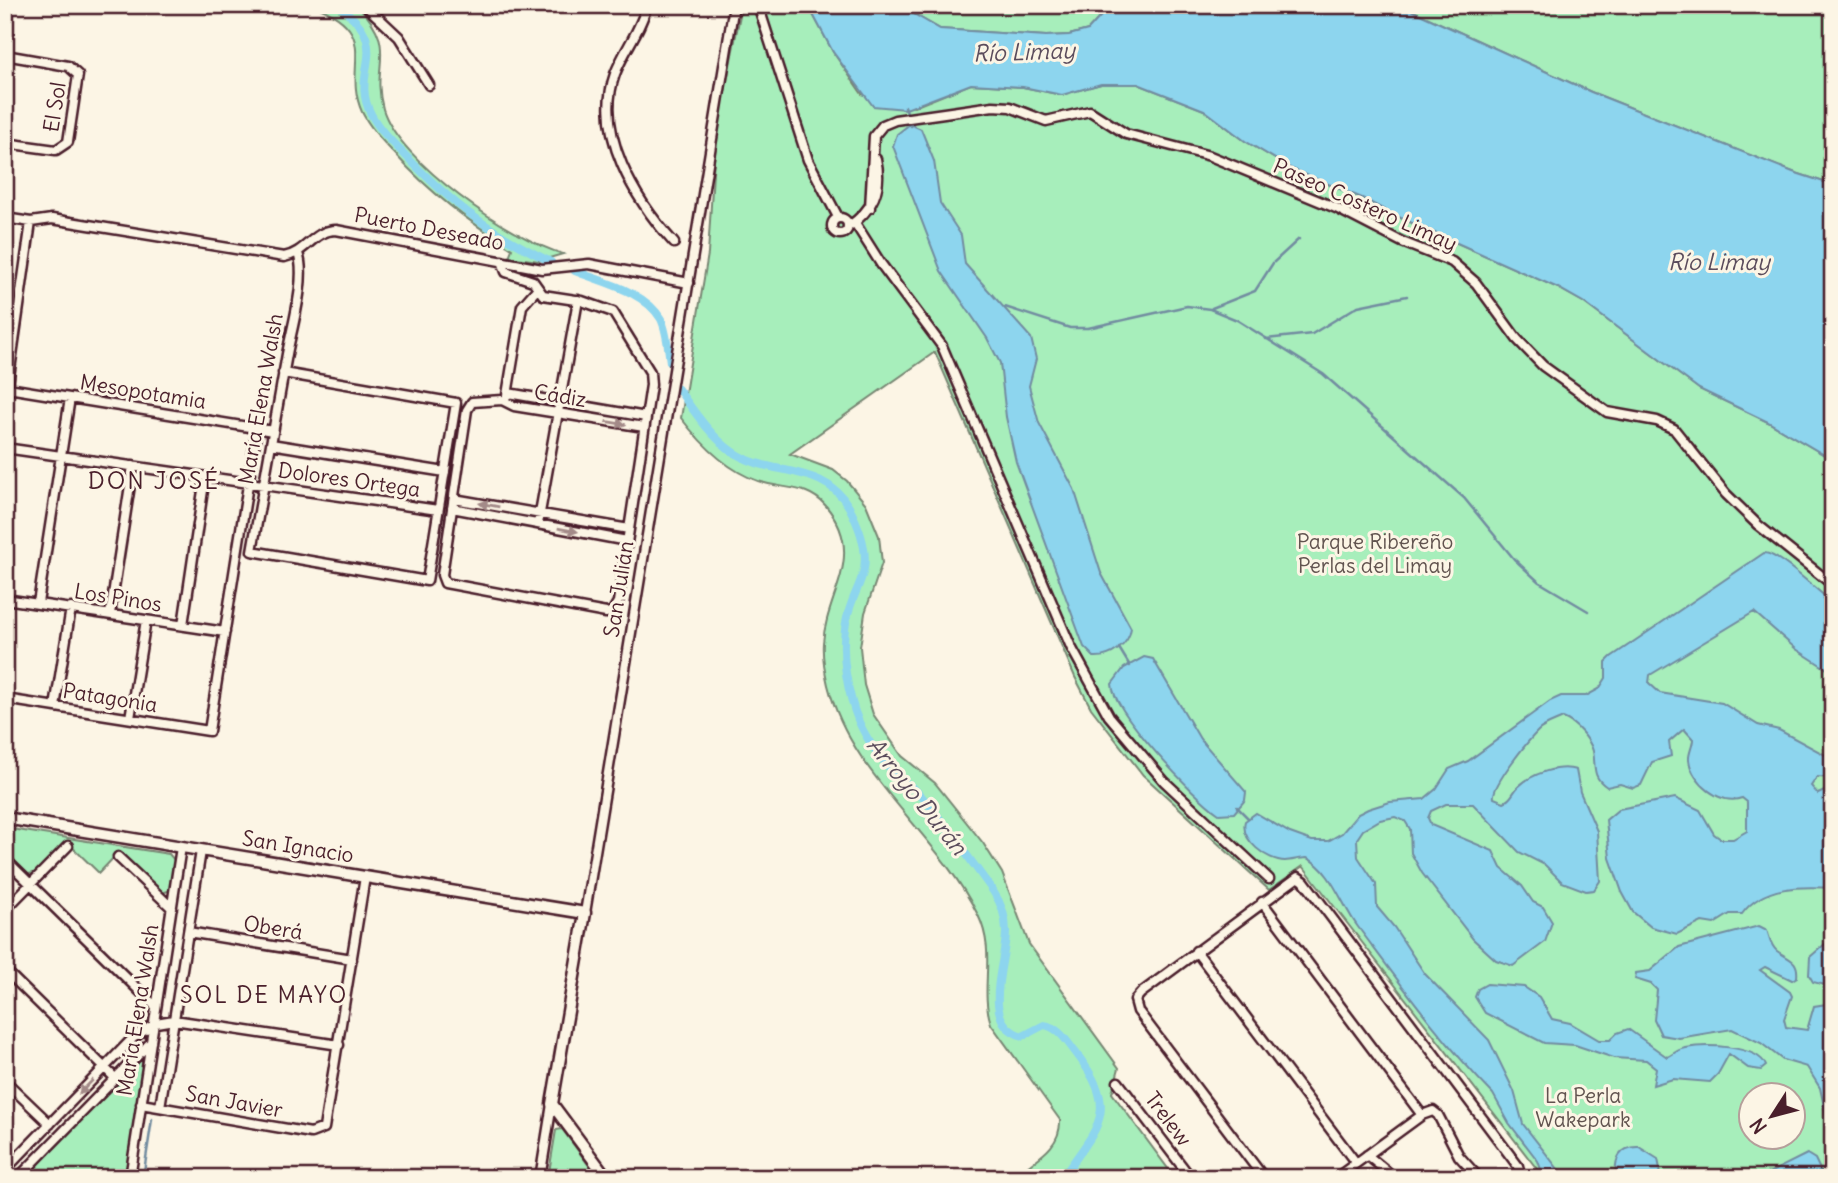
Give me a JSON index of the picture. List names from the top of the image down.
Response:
{
  "streets": {
    "main road": ["San Julián", "San Ignacio"],
    "street": [
      "El Sol",
      "Paseo Costero Limay",
      "Puerto Deseado",
      "Mesopotamia",
      "Cádiz",
      "María Elena Walsh",
      "Dolores Ortega",
      "Los Pinos",
      "Patagonia",
      "Oberá",
      "San Javier",
      "Trelew"
    ]
  },
  "crossings": [
    ["Puerto Deseado", "María Elena Walsh"],
    ["Puerto Deseado", "San Julián"],
    ["Mesopotamia", "María Elena Walsh"],
    ["María Elena Walsh", "Dolores Ortega"],
    ["María Elena Walsh", "Los Pinos"],
    ["María Elena Walsh", "Patagonia"],
    ["María Elena Walsh", "San Ignacio"],
    ["María Elena Walsh", "Oberá"],
    ["María Elena Walsh", "San Javier"],
    ["San Julián", "San Ignacio"]
  ],
  "districts": ["DON JOSÉ", "SOL DE MAYO"],
  "water": ["Río Limay", "Arroyo Durán"],
  "parks": ["Parque Ribereño Perlas del Limay", "La Perla Wakepark"],
  "north": "bottom left"
}
